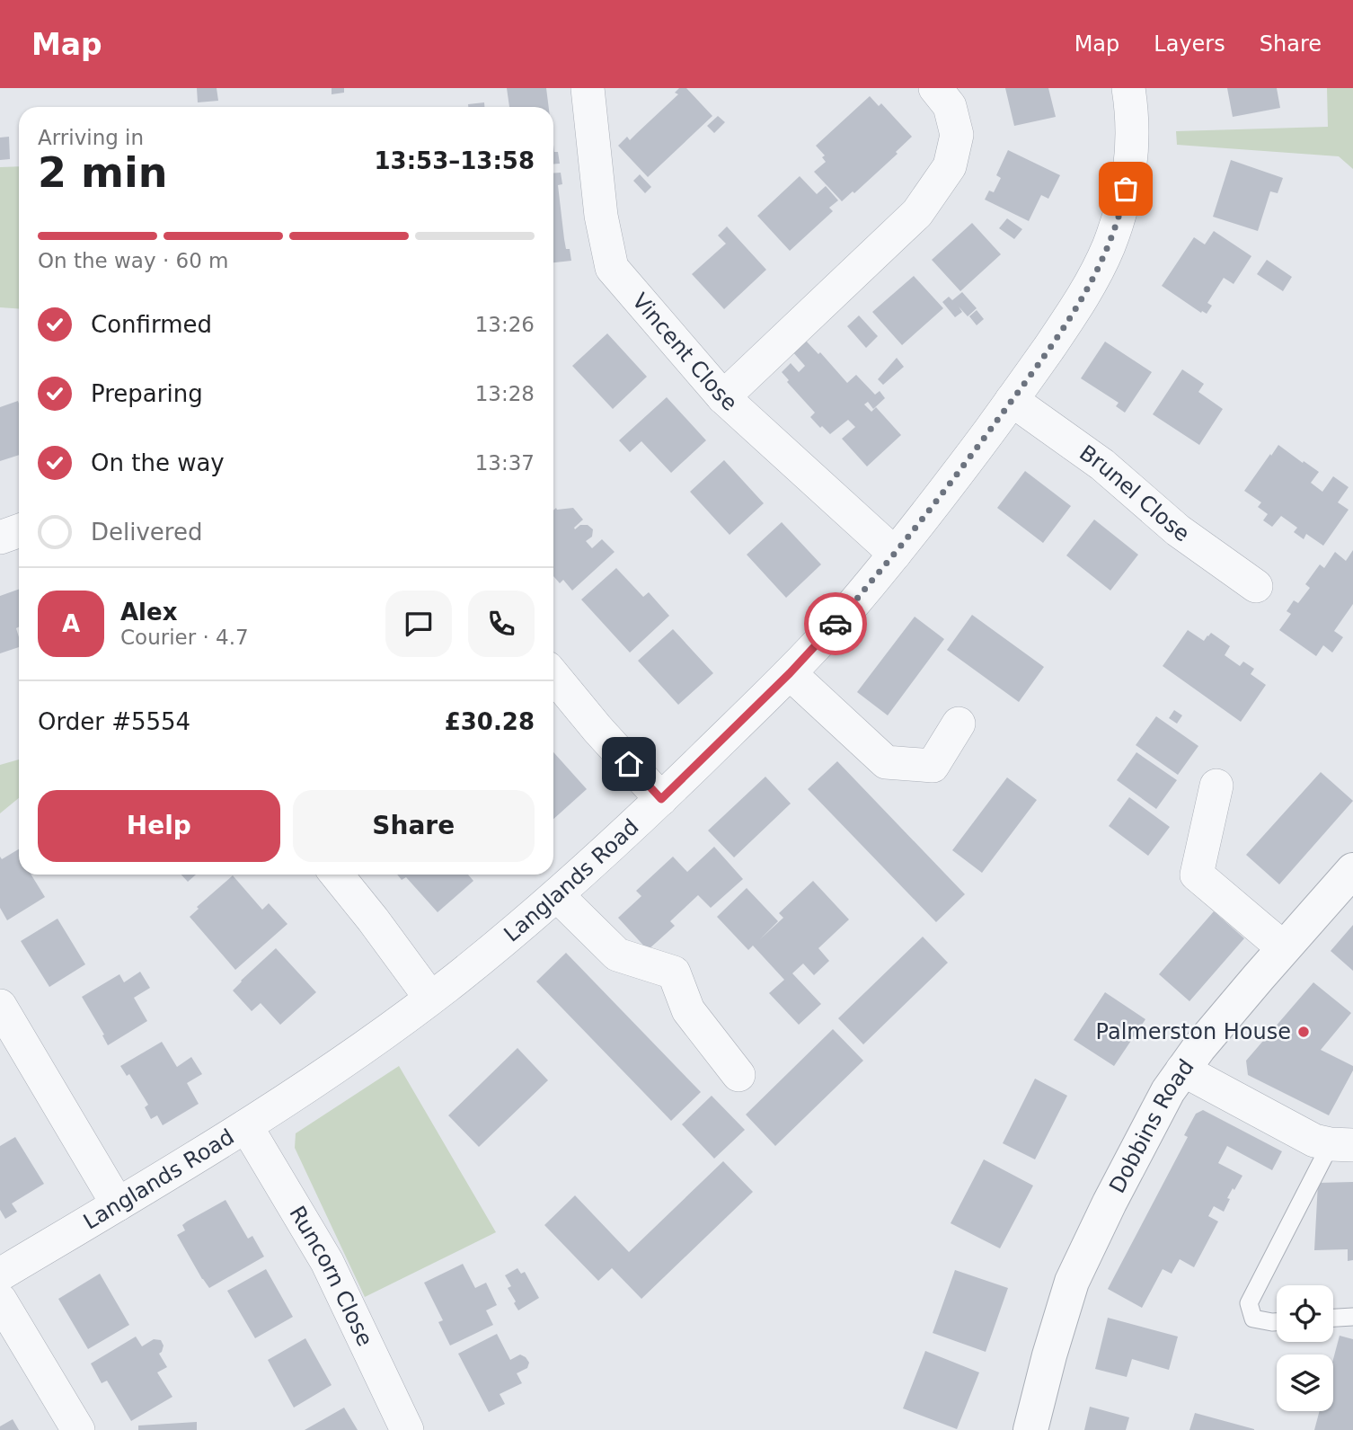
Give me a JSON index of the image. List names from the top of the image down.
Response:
{
  "streets": {
    "street": [
      "Vincent Close",
      "Brunel Close",
      "Langlands Road",
      "Dobbins Road",
      "Runcorn Close"
    ]
  },
  "crossings": [
    ["Vincent Close", "Langlands Road"],
    ["Brunel Close", "Langlands Road"],
    ["Langlands Road", "Runcorn Close"]
  ],
  "places": ["Palmerston House"],
  "page": {
    "header": "Map",
    "nav": ["Map", "Layers", "Share"],
    "heading": ["2 min", "Arriving in", "13:53–13:58"],
    "panel": [
      "Alex",
      "Courier · 4.7",
      "Order #5554",
      "£30.28"
    ],
    "bar": "On the way · 60 m",
    "list": [
      ["Confirmed", "13:26"],
      ["Preparing", "13:28"],
      ["On the way", "13:37"],
      "Delivered"
    ],
    "round": "A",
    "buttons": ["Help", "Share"]
  }
}
